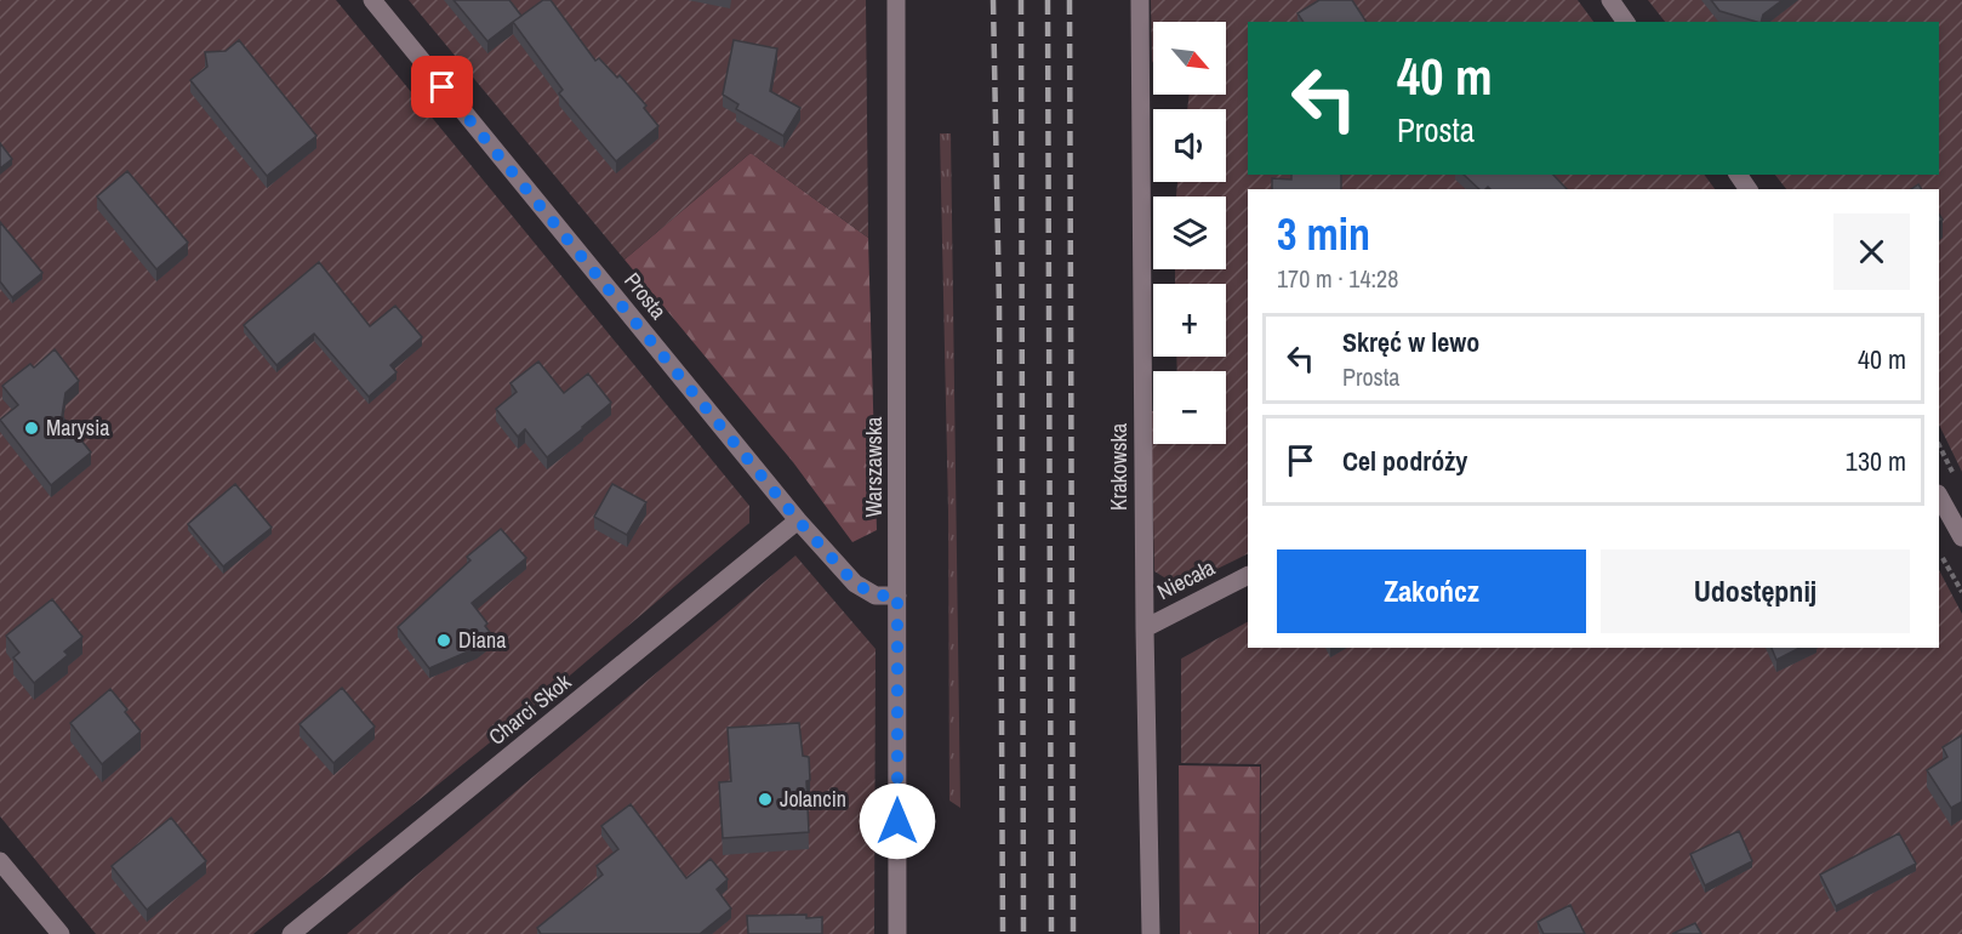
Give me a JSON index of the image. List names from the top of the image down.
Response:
{
  "streets": {
    "street": [
      "Prosta",
      "Warszawska",
      "Krakowska",
      "Niecała",
      "Charci Skok"
    ]
  },
  "crossings": [
    ["Prosta", "Warszawska"],
    ["Prosta", "Charci Skok"],
    ["Krakowska", "Niecała"]
  ],
  "places": ["Marysia", "Diana", "Jolancin"],
  "north": "bottom right",
  "page": {
    "map_buttons": ["+", "−"],
    "turn": ["40 m", "Prosta"],
    "heading": ["3 min", "170 m · 14:28"],
    "list": [
      {
        "name": "Skręć w lewo",
        "note": "Prosta",
        "value": "40 m"
      },
      {
        "name": "Cel podróży",
        "value": "130 m"
      }
    ],
    "buttons": ["Zakończ", "Udostępnij"]
  }
}
